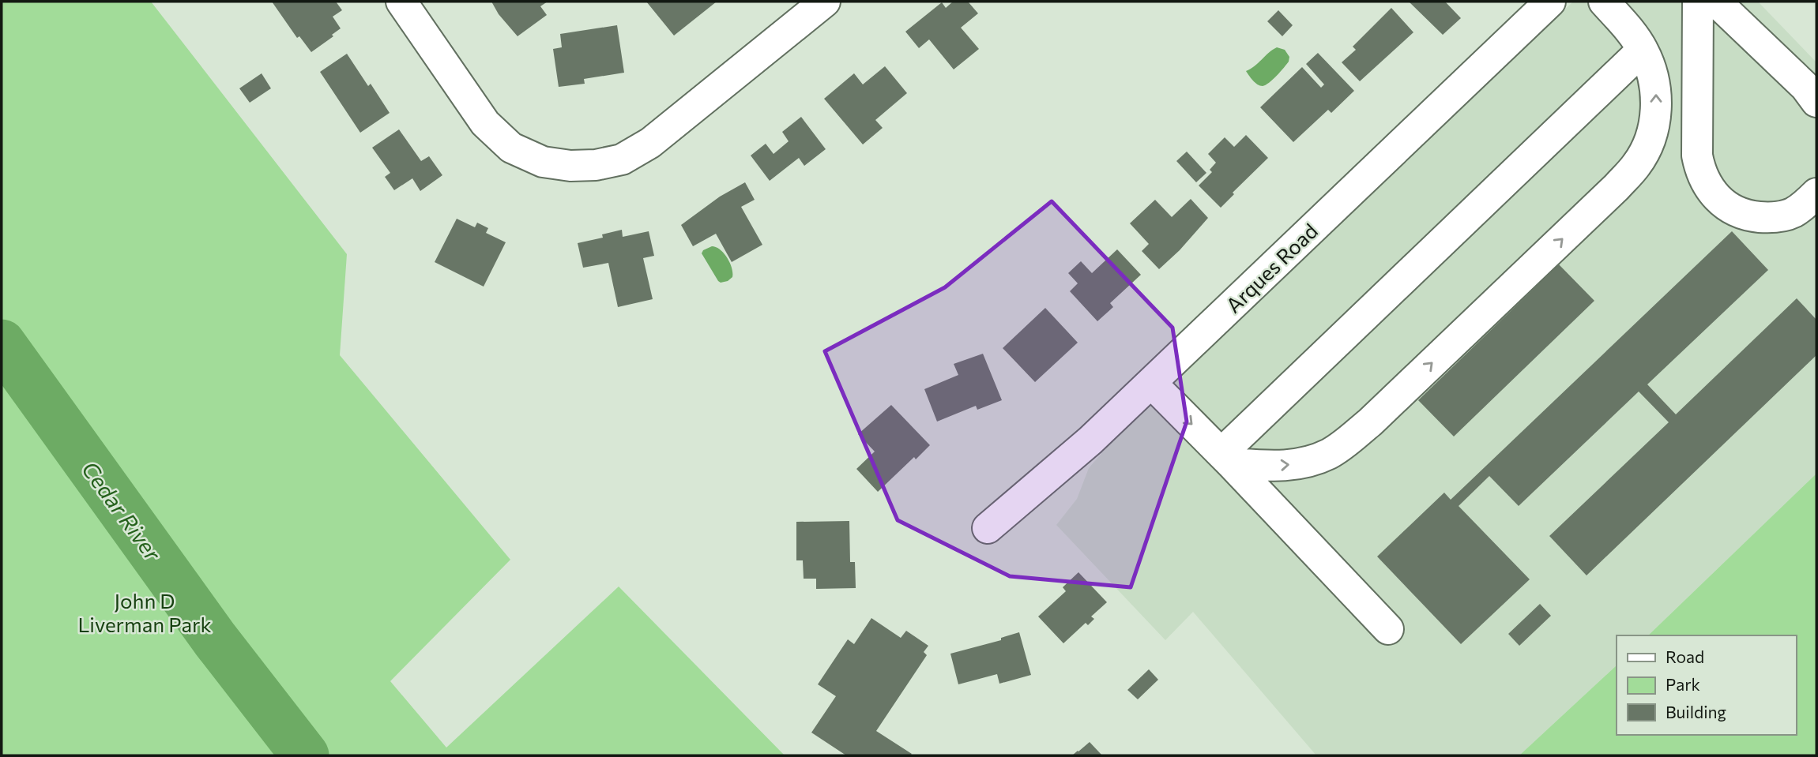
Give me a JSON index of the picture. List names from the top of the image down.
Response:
{
  "streets": {
    "street": ["Arques Road"]
  },
  "water": ["Cedar River"],
  "parks": ["John D Liverman Park"],
  "legend": ["Road", "Park", "Building"]
}
